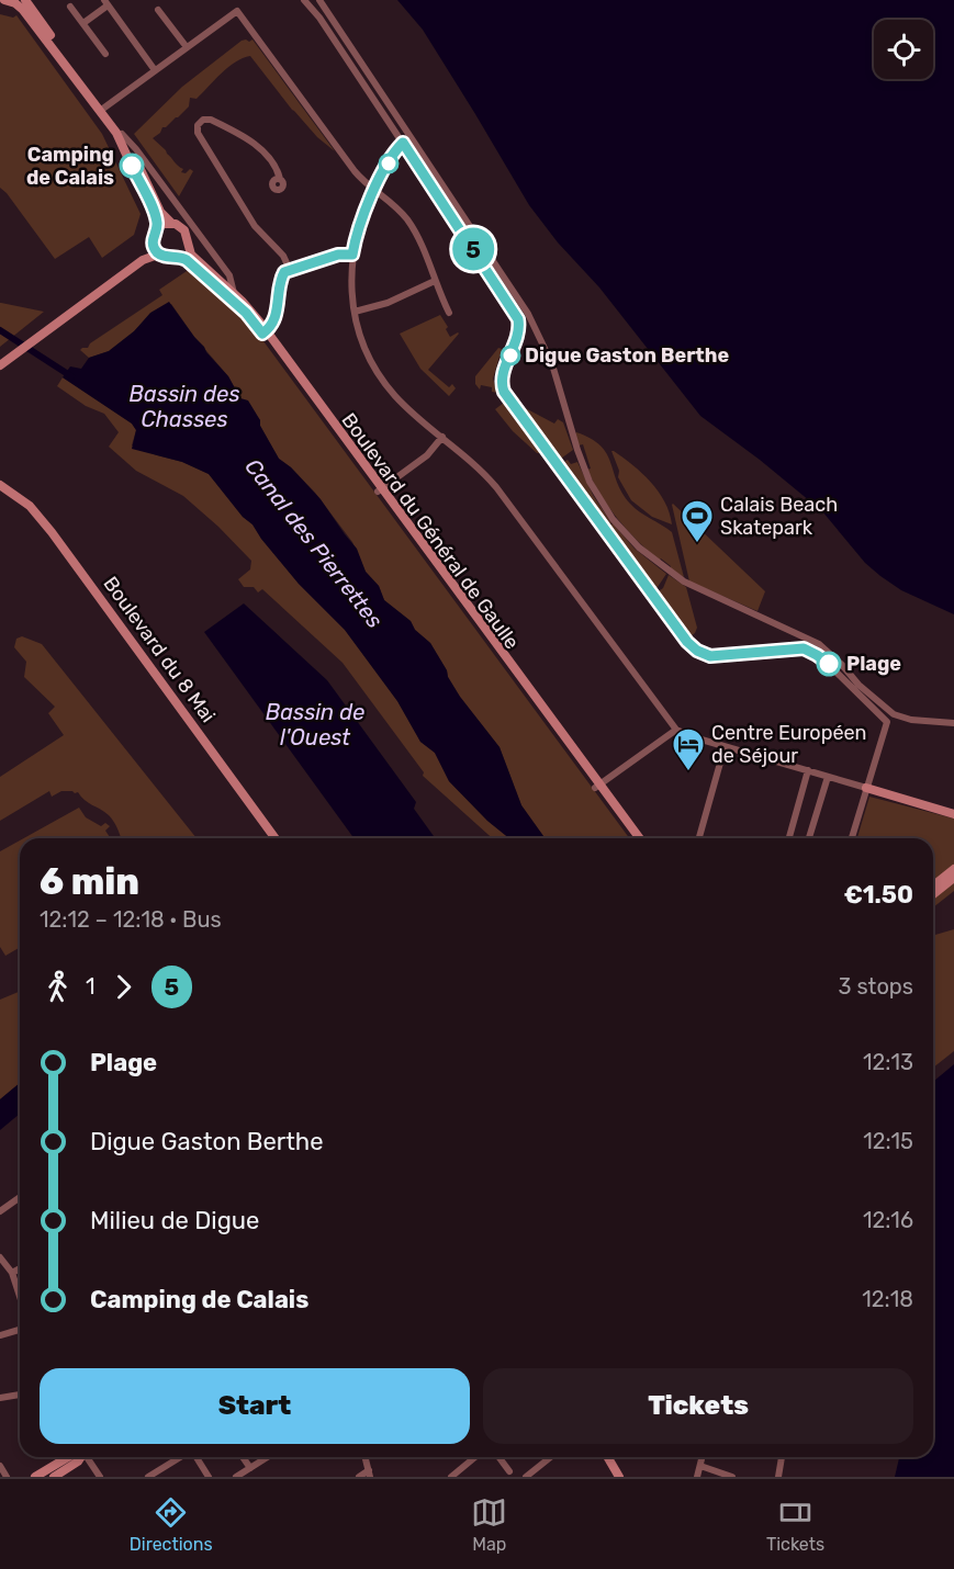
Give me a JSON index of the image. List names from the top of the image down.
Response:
{
  "streets": {
    "street": ["Boulevard du Général de Gaulle", "Boulevard du 8 Mai"]
  },
  "water": ["Bassin des Chasses", "Canal des Pierrettes", "Bassin de l'Ouest"],
  "places": {
    "other": ["Camping de Calais", "Digue Gaston Berthe", "Plage"],
    "sports": ["Calais Beach Skatepark"],
    "hotel": ["Centre Européen de Séjour"]
  },
  "lines": ["bus line 5"],
  "page": {
    "on_map": "5",
    "heading": ["6 min", "12:12 – 12:18 · Bus", "€1.50"],
    "legs": ["1", "5", "3 stops"],
    "list": [
      {
        "name": "Plage",
        "value": "12:13"
      },
      {
        "name": "Digue Gaston Berthe",
        "value": "12:15"
      },
      {
        "name": "Milieu de Digue",
        "value": "12:16"
      },
      {
        "name": "Camping de Calais",
        "value": "12:18"
      }
    ],
    "buttons": ["Start", "Tickets"],
    "tabs": ["Directions", "Map", "Tickets"]
  }
}
